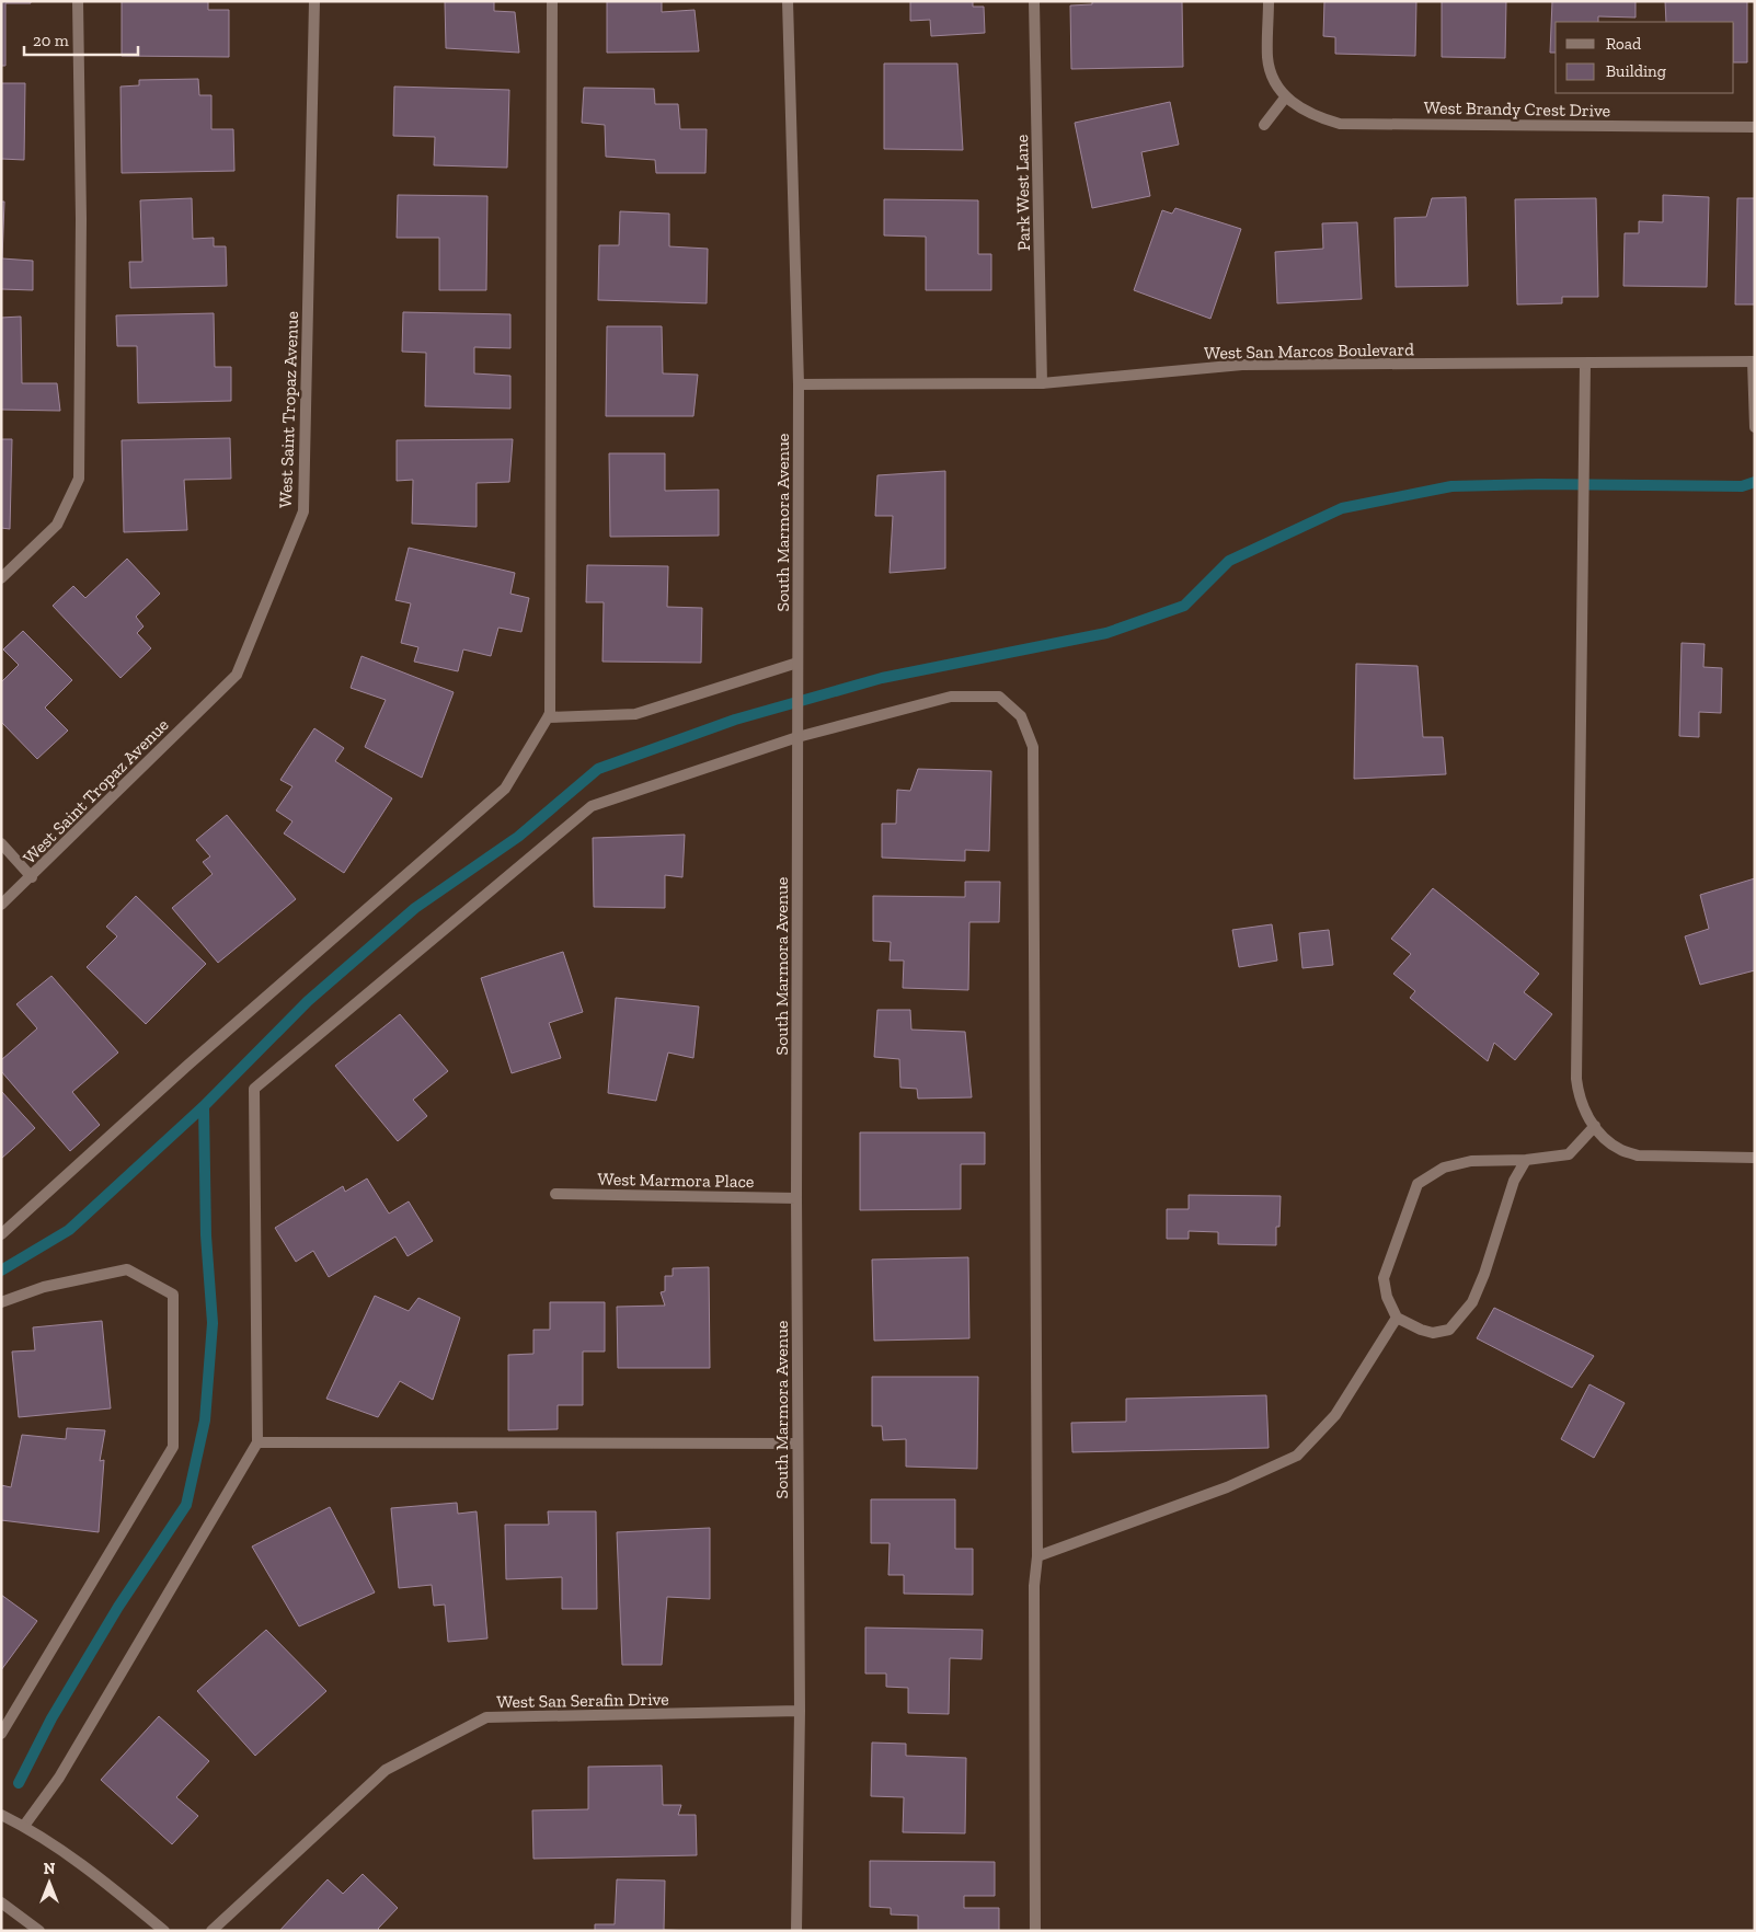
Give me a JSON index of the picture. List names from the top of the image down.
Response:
{
  "streets": {
    "street": [
      "West Brandy Crest Drive",
      "Park West Lane",
      "West San Marcos Boulevard",
      "West Saint Tropaz Avenue",
      "South Marmora Avenue",
      "West Marmora Place",
      "West San Serafin Drive"
    ]
  },
  "crossings": [
    ["Park West Lane", "West San Marcos Boulevard"],
    ["West San Marcos Boulevard", "South Marmora Avenue"],
    ["South Marmora Avenue", "West Marmora Place"],
    ["South Marmora Avenue", "West San Serafin Drive"]
  ],
  "legend": ["Road", "Building"],
  "scale_bar": "20 m",
  "north": "top"
}
